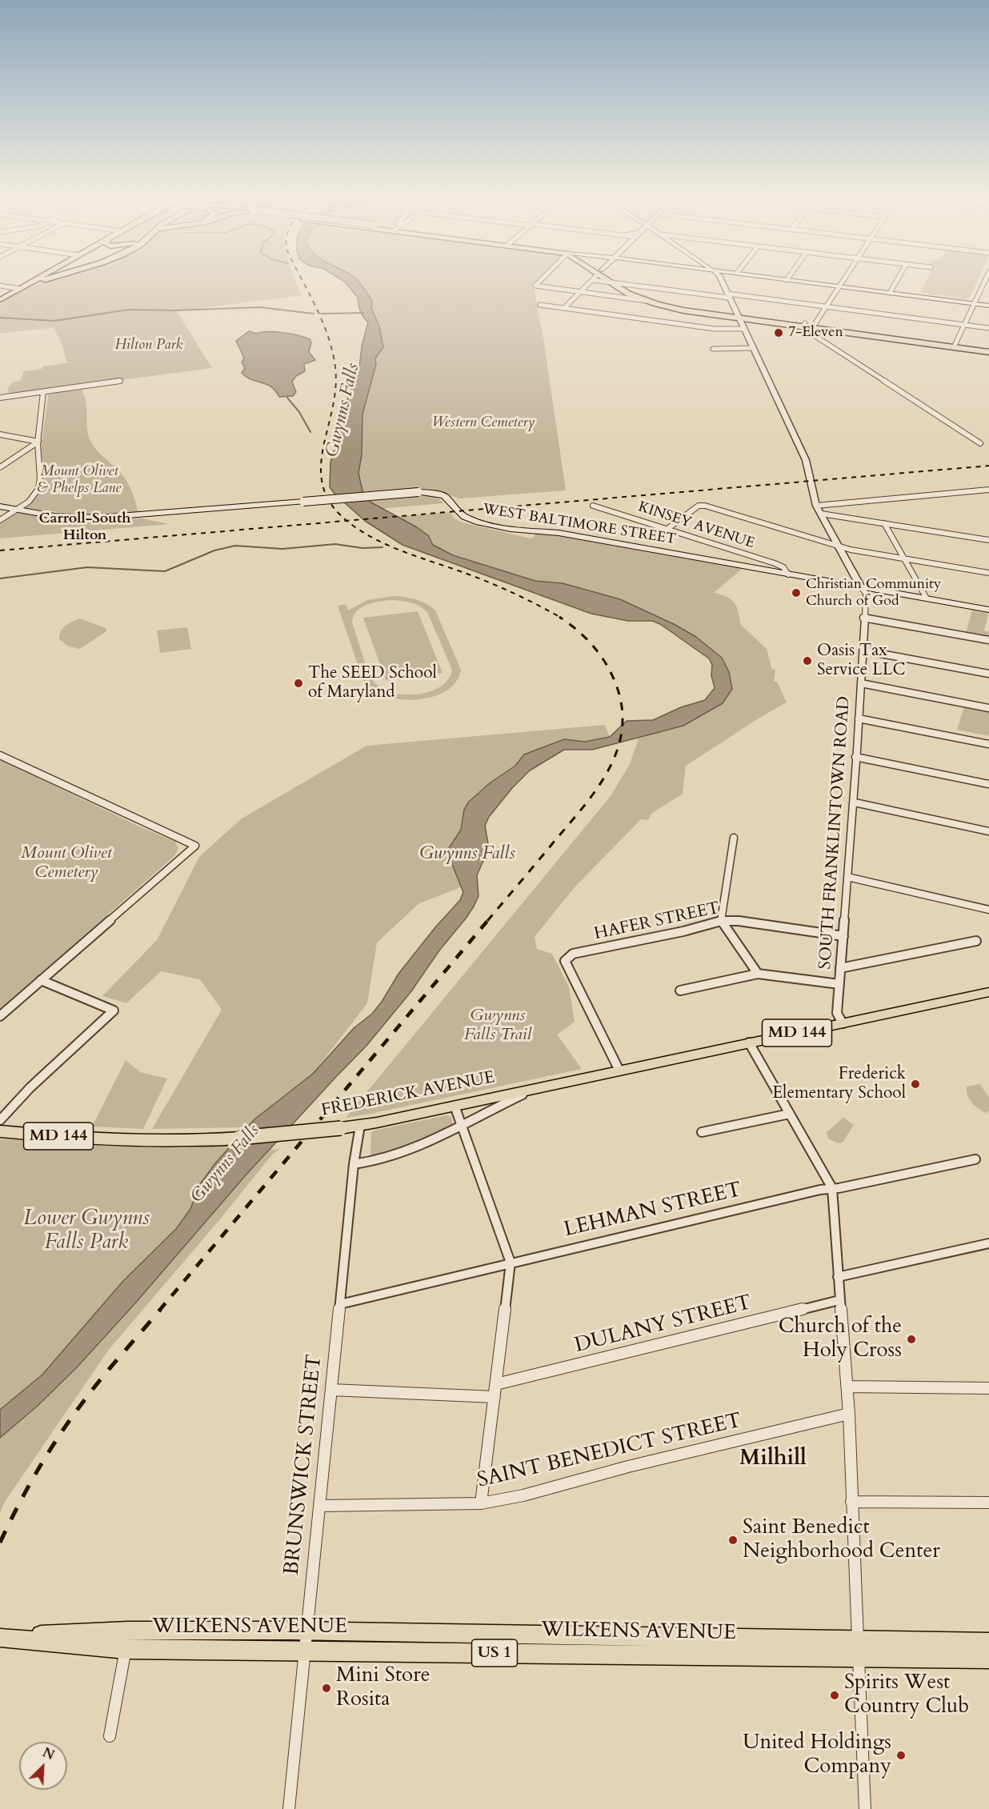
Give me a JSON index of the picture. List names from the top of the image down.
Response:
{
  "streets": {
    "main road": [
      "WEST BALTIMORE STREET",
      "MD 144",
      "FREDERICK AVENUE",
      "WILKENS AVENUE",
      "US 1"
    ],
    "street": [
      "KINSEY AVENUE",
      "SOUTH FRANKLINTOWN ROAD",
      "HAFER STREET",
      "LEHMAN STREET",
      "DULANY STREET",
      "SAINT BENEDICT STREET",
      "BRUNSWICK STREET"
    ]
  },
  "crossings": [
    ["WEST BALTIMORE STREET", "KINSEY AVENUE"],
    ["WEST BALTIMORE STREET", "SOUTH FRANKLINTOWN ROAD"],
    ["SOUTH FRANKLINTOWN ROAD", "HAFER STREET"],
    ["SOUTH FRANKLINTOWN ROAD", "FREDERICK AVENUE"],
    ["HAFER STREET", "FREDERICK AVENUE"],
    ["FREDERICK AVENUE", "BRUNSWICK STREET"],
    ["LEHMAN STREET", "BRUNSWICK STREET"],
    ["SAINT BENEDICT STREET", "BRUNSWICK STREET"],
    ["BRUNSWICK STREET", "WILKENS AVENUE"]
  ],
  "districts": ["Carroll-South Hilton", "Milhill"],
  "water": ["Gwynns Falls"],
  "parks": [
    "Hilton Park",
    "Western Cemetery",
    "Mount Olivet & Phelps Lane",
    "Mount Olivet Cemetery",
    "Gwynns Falls Trail",
    "Lower Gwynns Falls Park"
  ],
  "places": [
    "7-Eleven",
    "Christian Community Church of God",
    "Oasis Tax Service LLC",
    "The SEED School of Maryland",
    "Frederick Elementary School",
    "Church of the Holy Cross",
    "Saint Benedict Neighborhood Center",
    "Mini Store Rosita",
    "Spirits West Country Club",
    "United Holdings Company"
  ],
  "north": "top right"
}
